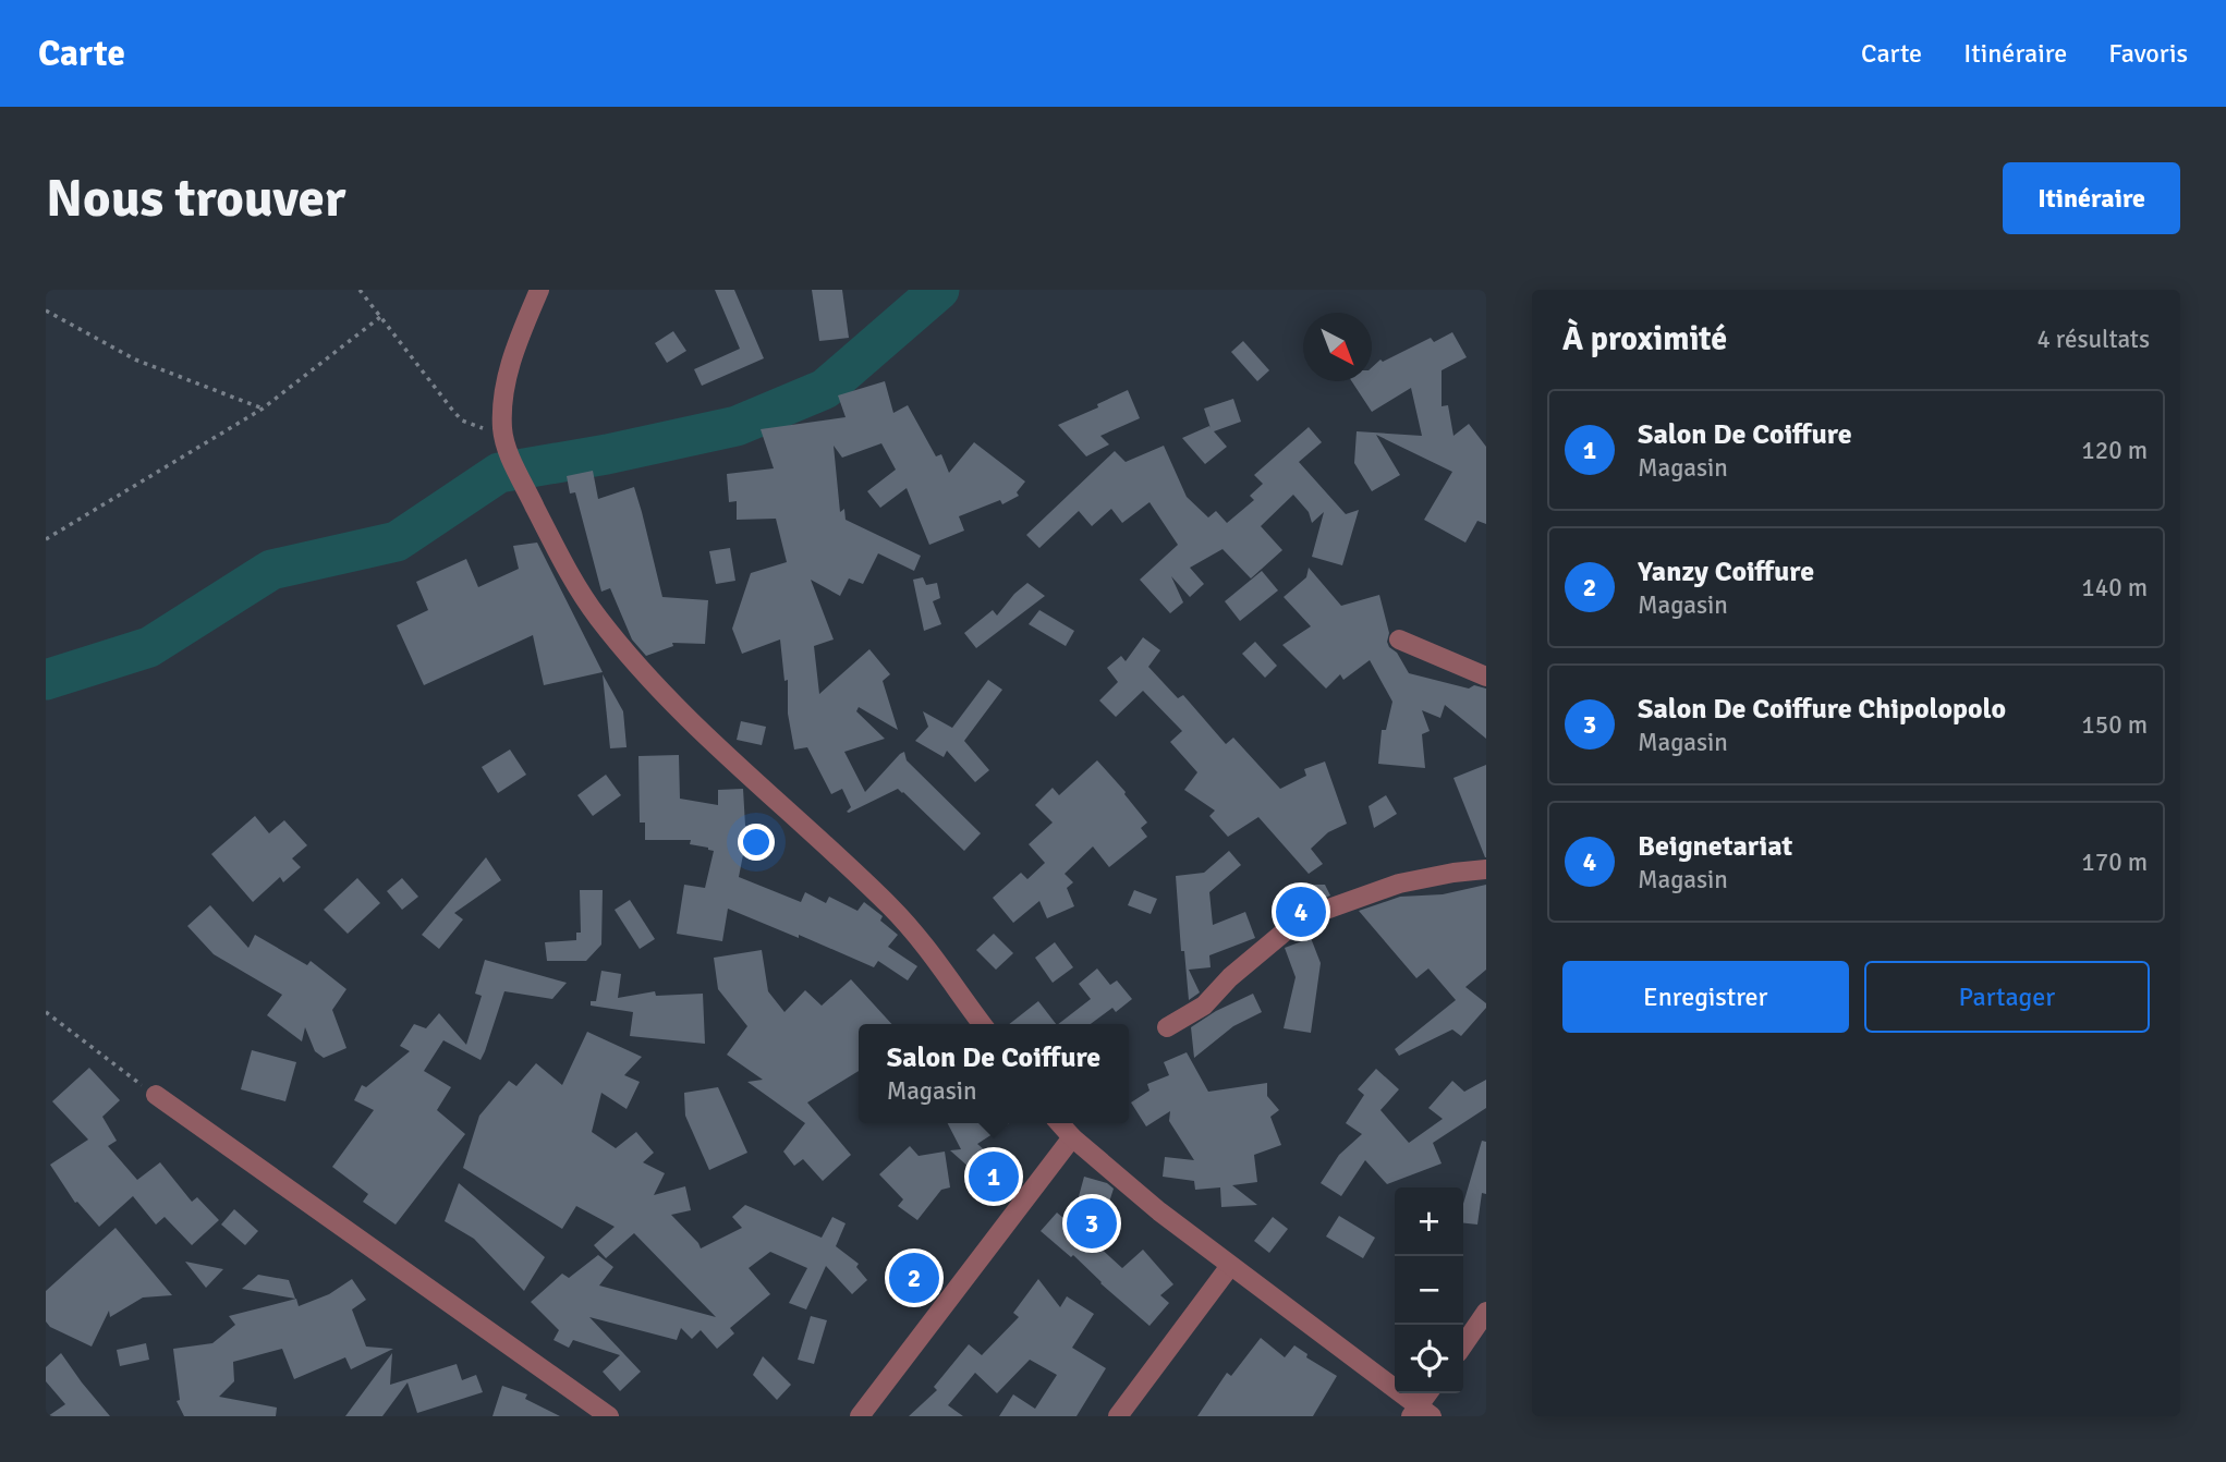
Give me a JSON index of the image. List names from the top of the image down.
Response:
{
  "north": "bottom right",
  "page": {
    "header": "Carte",
    "nav": ["Carte", "Itinéraire", "Favoris"],
    "buttons": [
      "Itinéraire",
      ["Enregistrer", "Partager"]
    ],
    "title": "Nous trouver",
    "heading": ["À proximité", "4 résultats"],
    "list": [
      {
        "mark": "1",
        "name": "Salon De Coiffure",
        "note": "Magasin",
        "value": "120 m"
      },
      {
        "mark": "2",
        "name": "Yanzy Coiffure",
        "note": "Magasin",
        "value": "140 m"
      },
      {
        "mark": "3",
        "name": "Salon De Coiffure Chipolopolo",
        "note": "Magasin",
        "value": "150 m"
      },
      {
        "mark": "4",
        "name": "Beignetariat",
        "note": "Magasin",
        "value": "170 m"
      }
    ],
    "pins": [
      "4",
      "1",
      "3",
      "2"
    ],
    "popup": ["Salon De Coiffure", "Magasin"],
    "map_buttons": ["+", "−"]
  }
}
